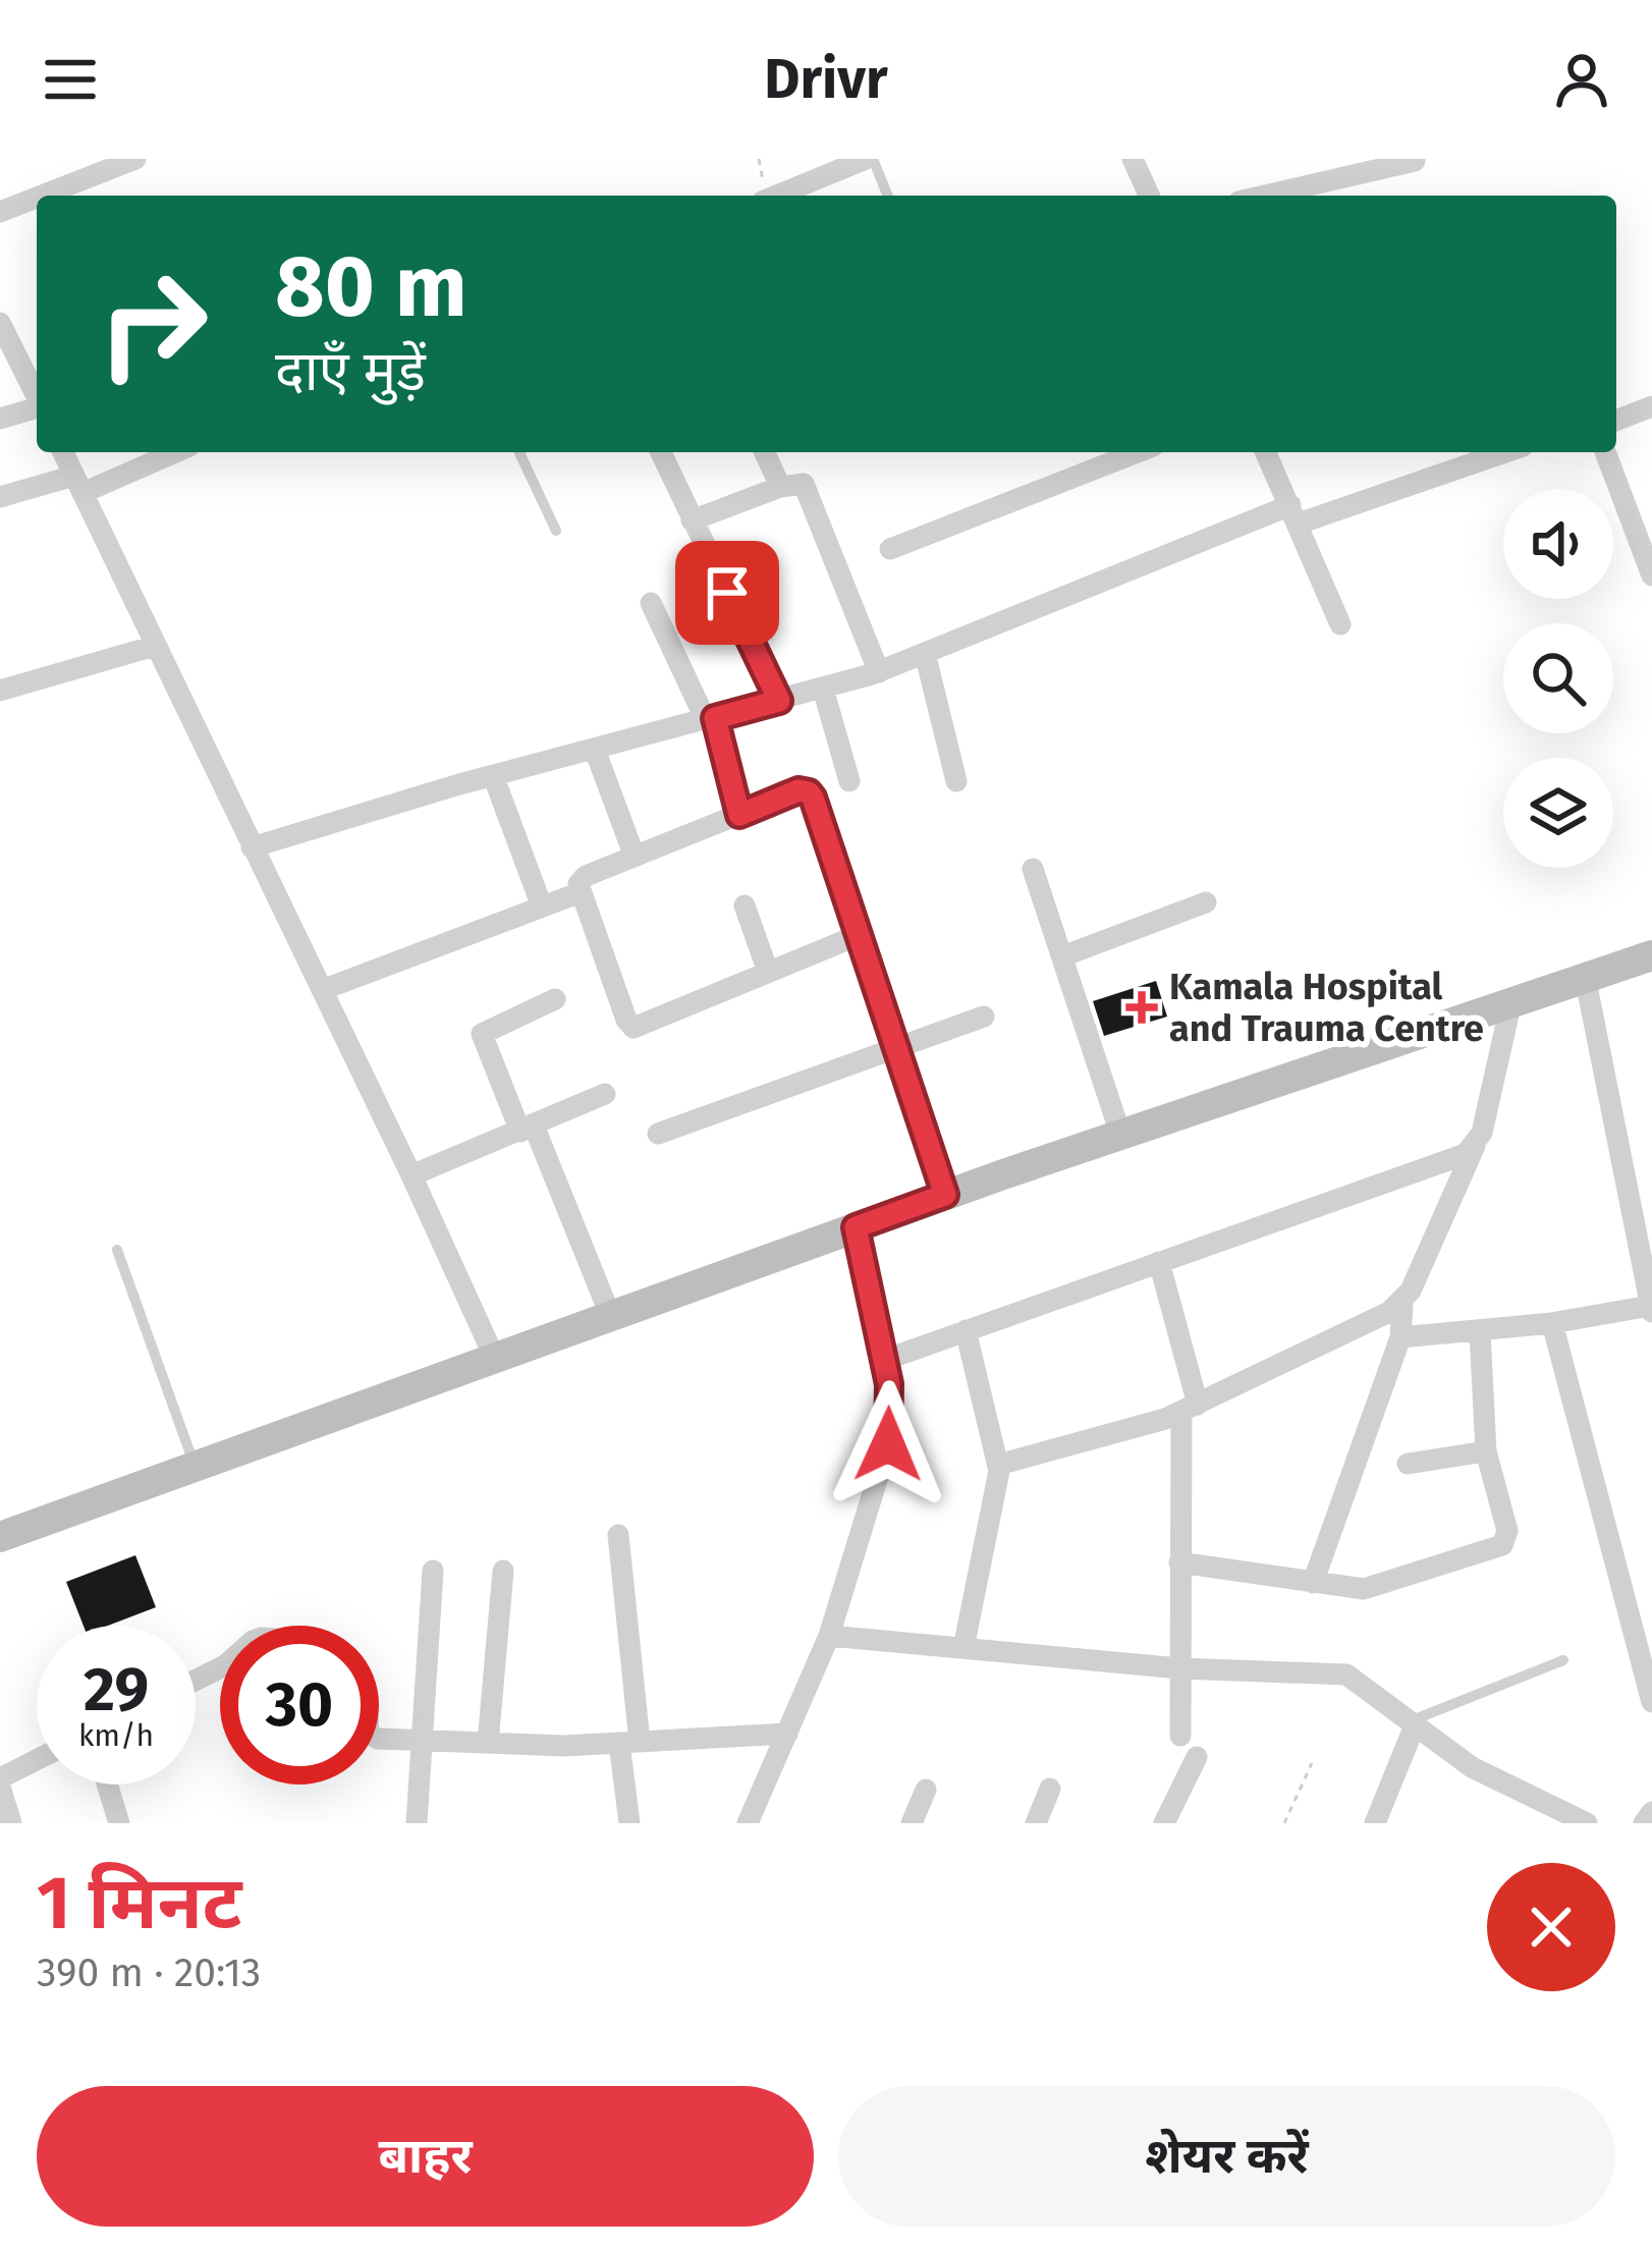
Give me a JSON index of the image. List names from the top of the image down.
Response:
{
  "places": {
    "health": ["Kamala Hospital and Trauma Centre"]
  },
  "page": {
    "header": "Drivr",
    "turn": ["80 m", "दाएँ मुड़ें"],
    "speed": "29 km/h",
    "limit": "30",
    "heading": ["1 मिनट", "390 m · 20:13"],
    "buttons": ["बाहर", "शेयर करें"]
  }
}
